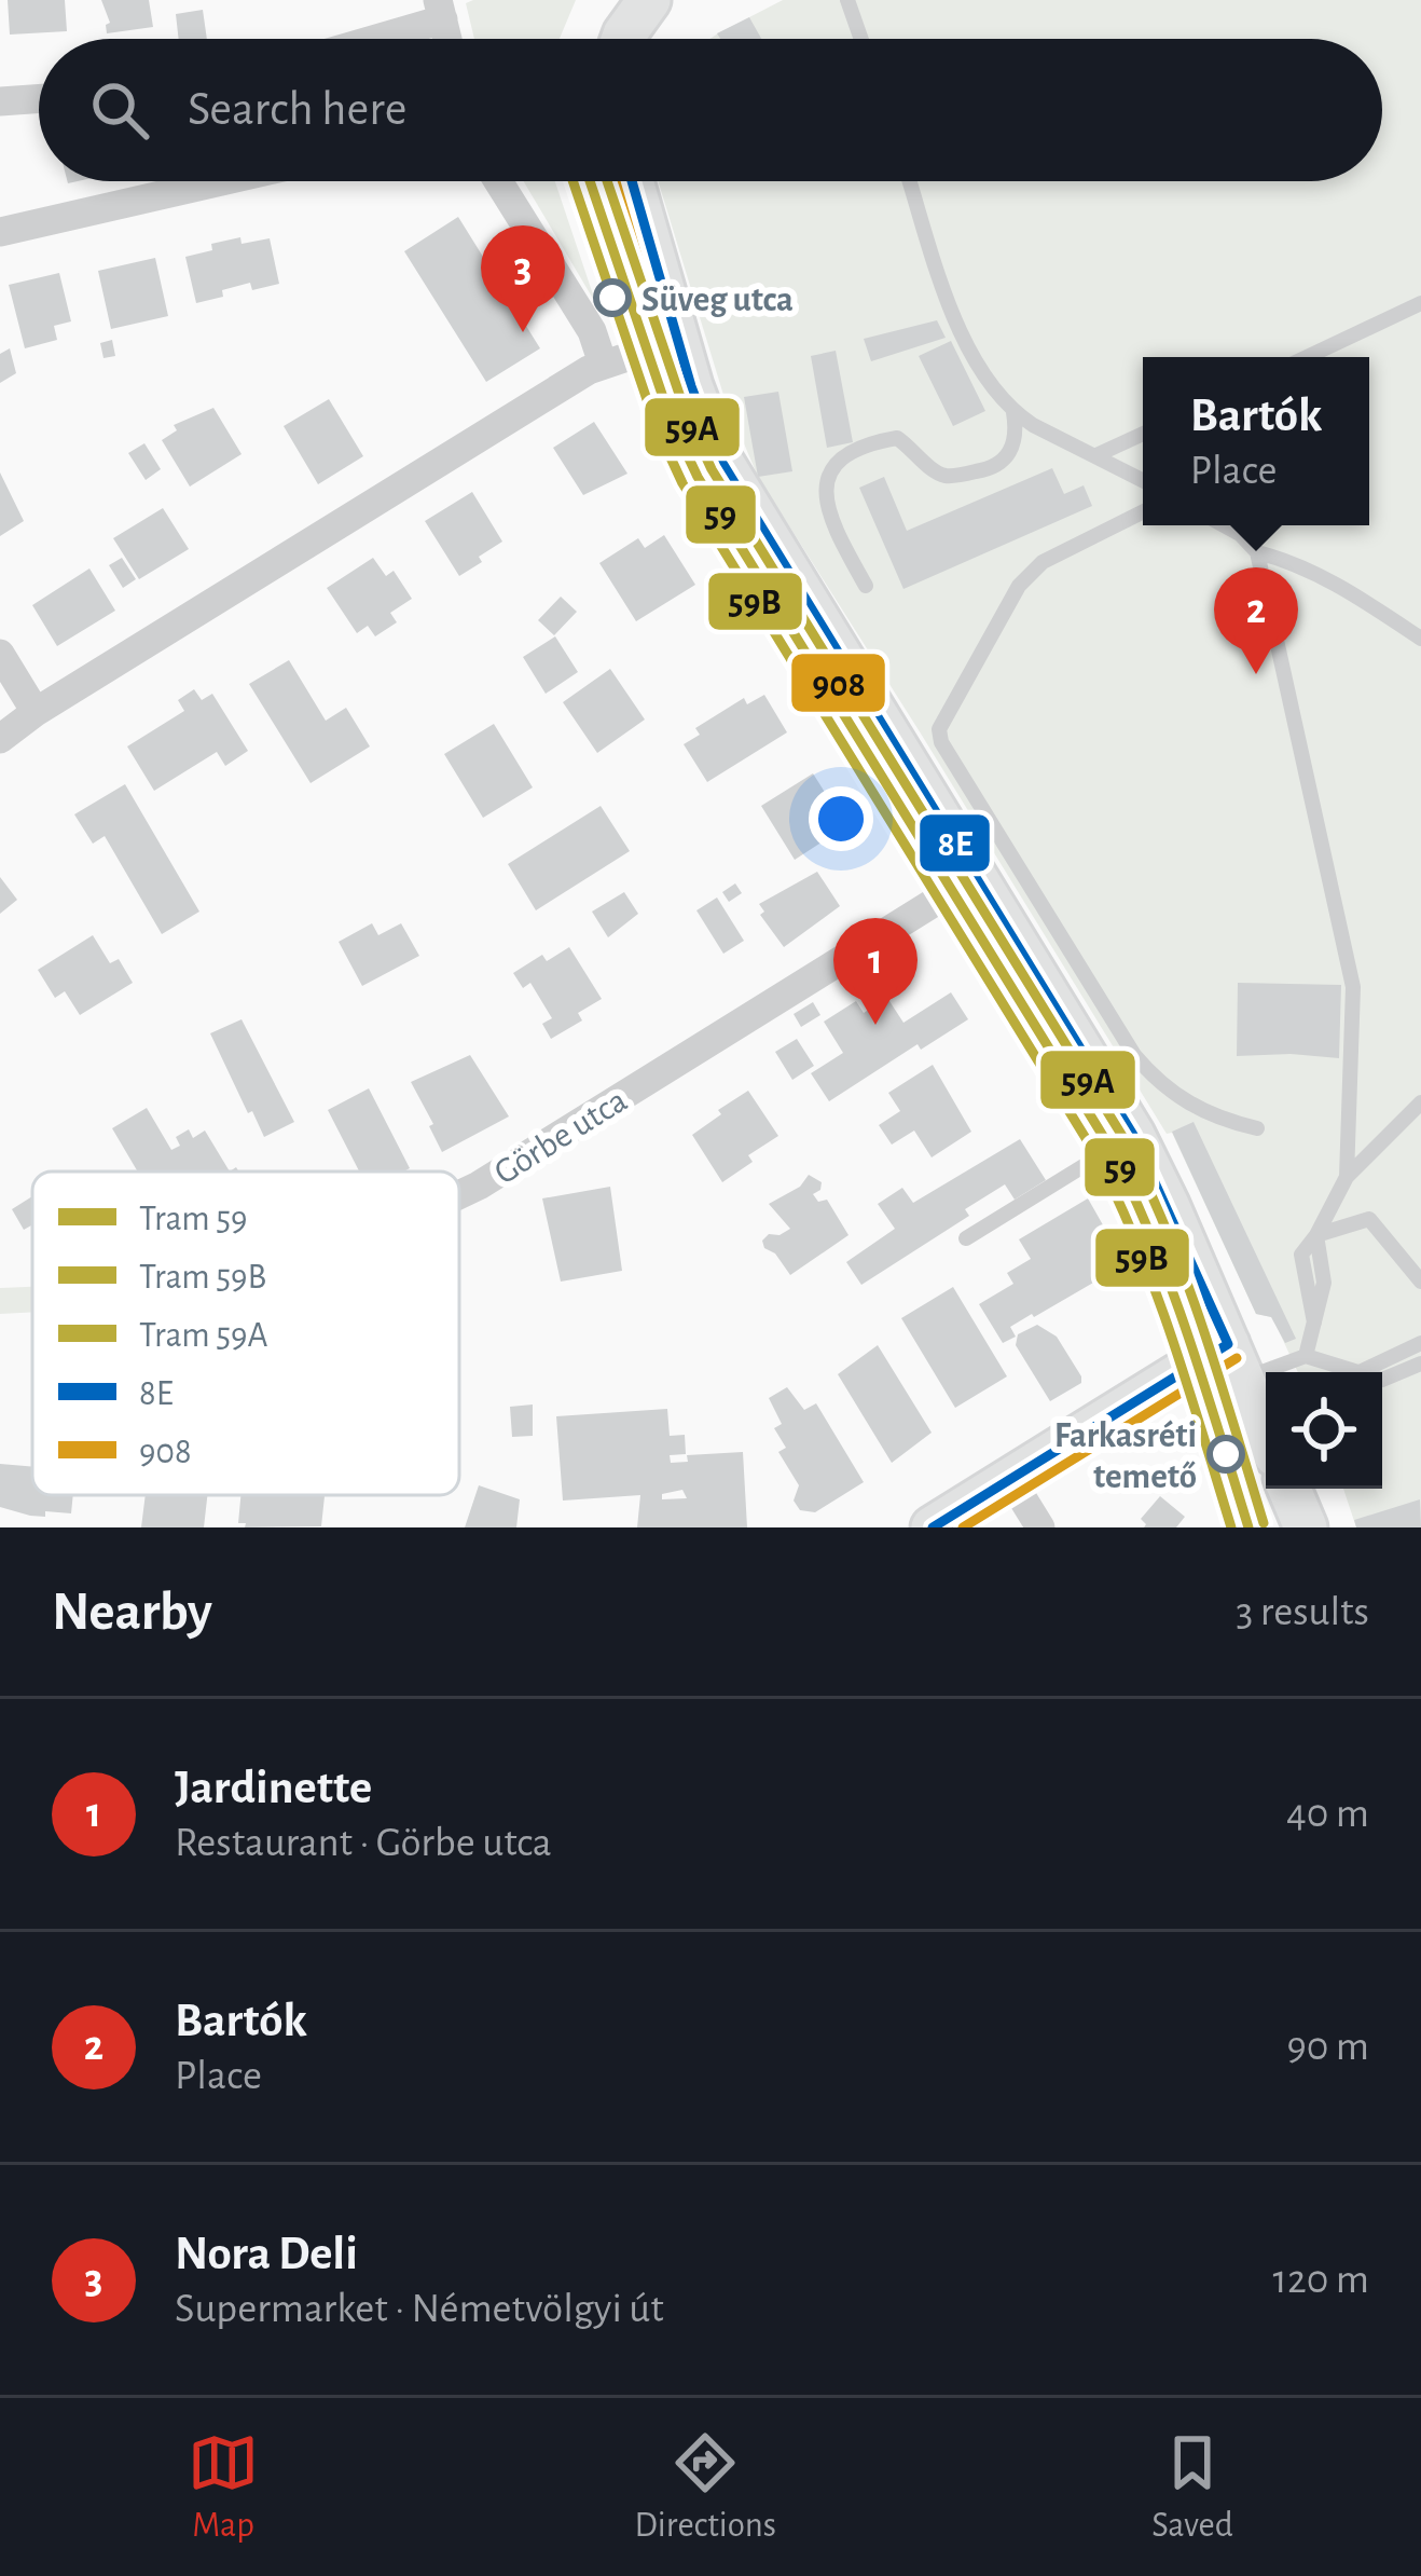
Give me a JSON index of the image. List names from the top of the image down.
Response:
{
  "streets": {
    "street": ["Görbe utca"]
  },
  "places": ["Süveg utca", "Farkasréti temető"],
  "lines": [
    "tram line 59",
    "tram line 59B",
    "tram line 59A",
    "transit line 8E",
    "transit line 908"
  ],
  "legend": [
    "Tram 59",
    "Tram 59B",
    "Tram 59A",
    "8E",
    "908"
  ],
  "page": {
    "search": "Search here",
    "pins": ["3", "2", "1"],
    "popup": ["Bartók", "Place"],
    "heading": ["Nearby", "3 results"],
    "list": [
      {
        "mark": "1",
        "name": "Jardinette",
        "note": "Restaurant · Görbe utca",
        "value": "40 m"
      },
      {
        "mark": "2",
        "name": "Bartók",
        "note": "Place",
        "value": "90 m"
      },
      {
        "mark": "3",
        "name": "Nora Deli",
        "note": "Supermarket · Németvölgyi út",
        "value": "120 m"
      }
    ],
    "nav": ["Map", "Directions", "Saved"]
  }
}
